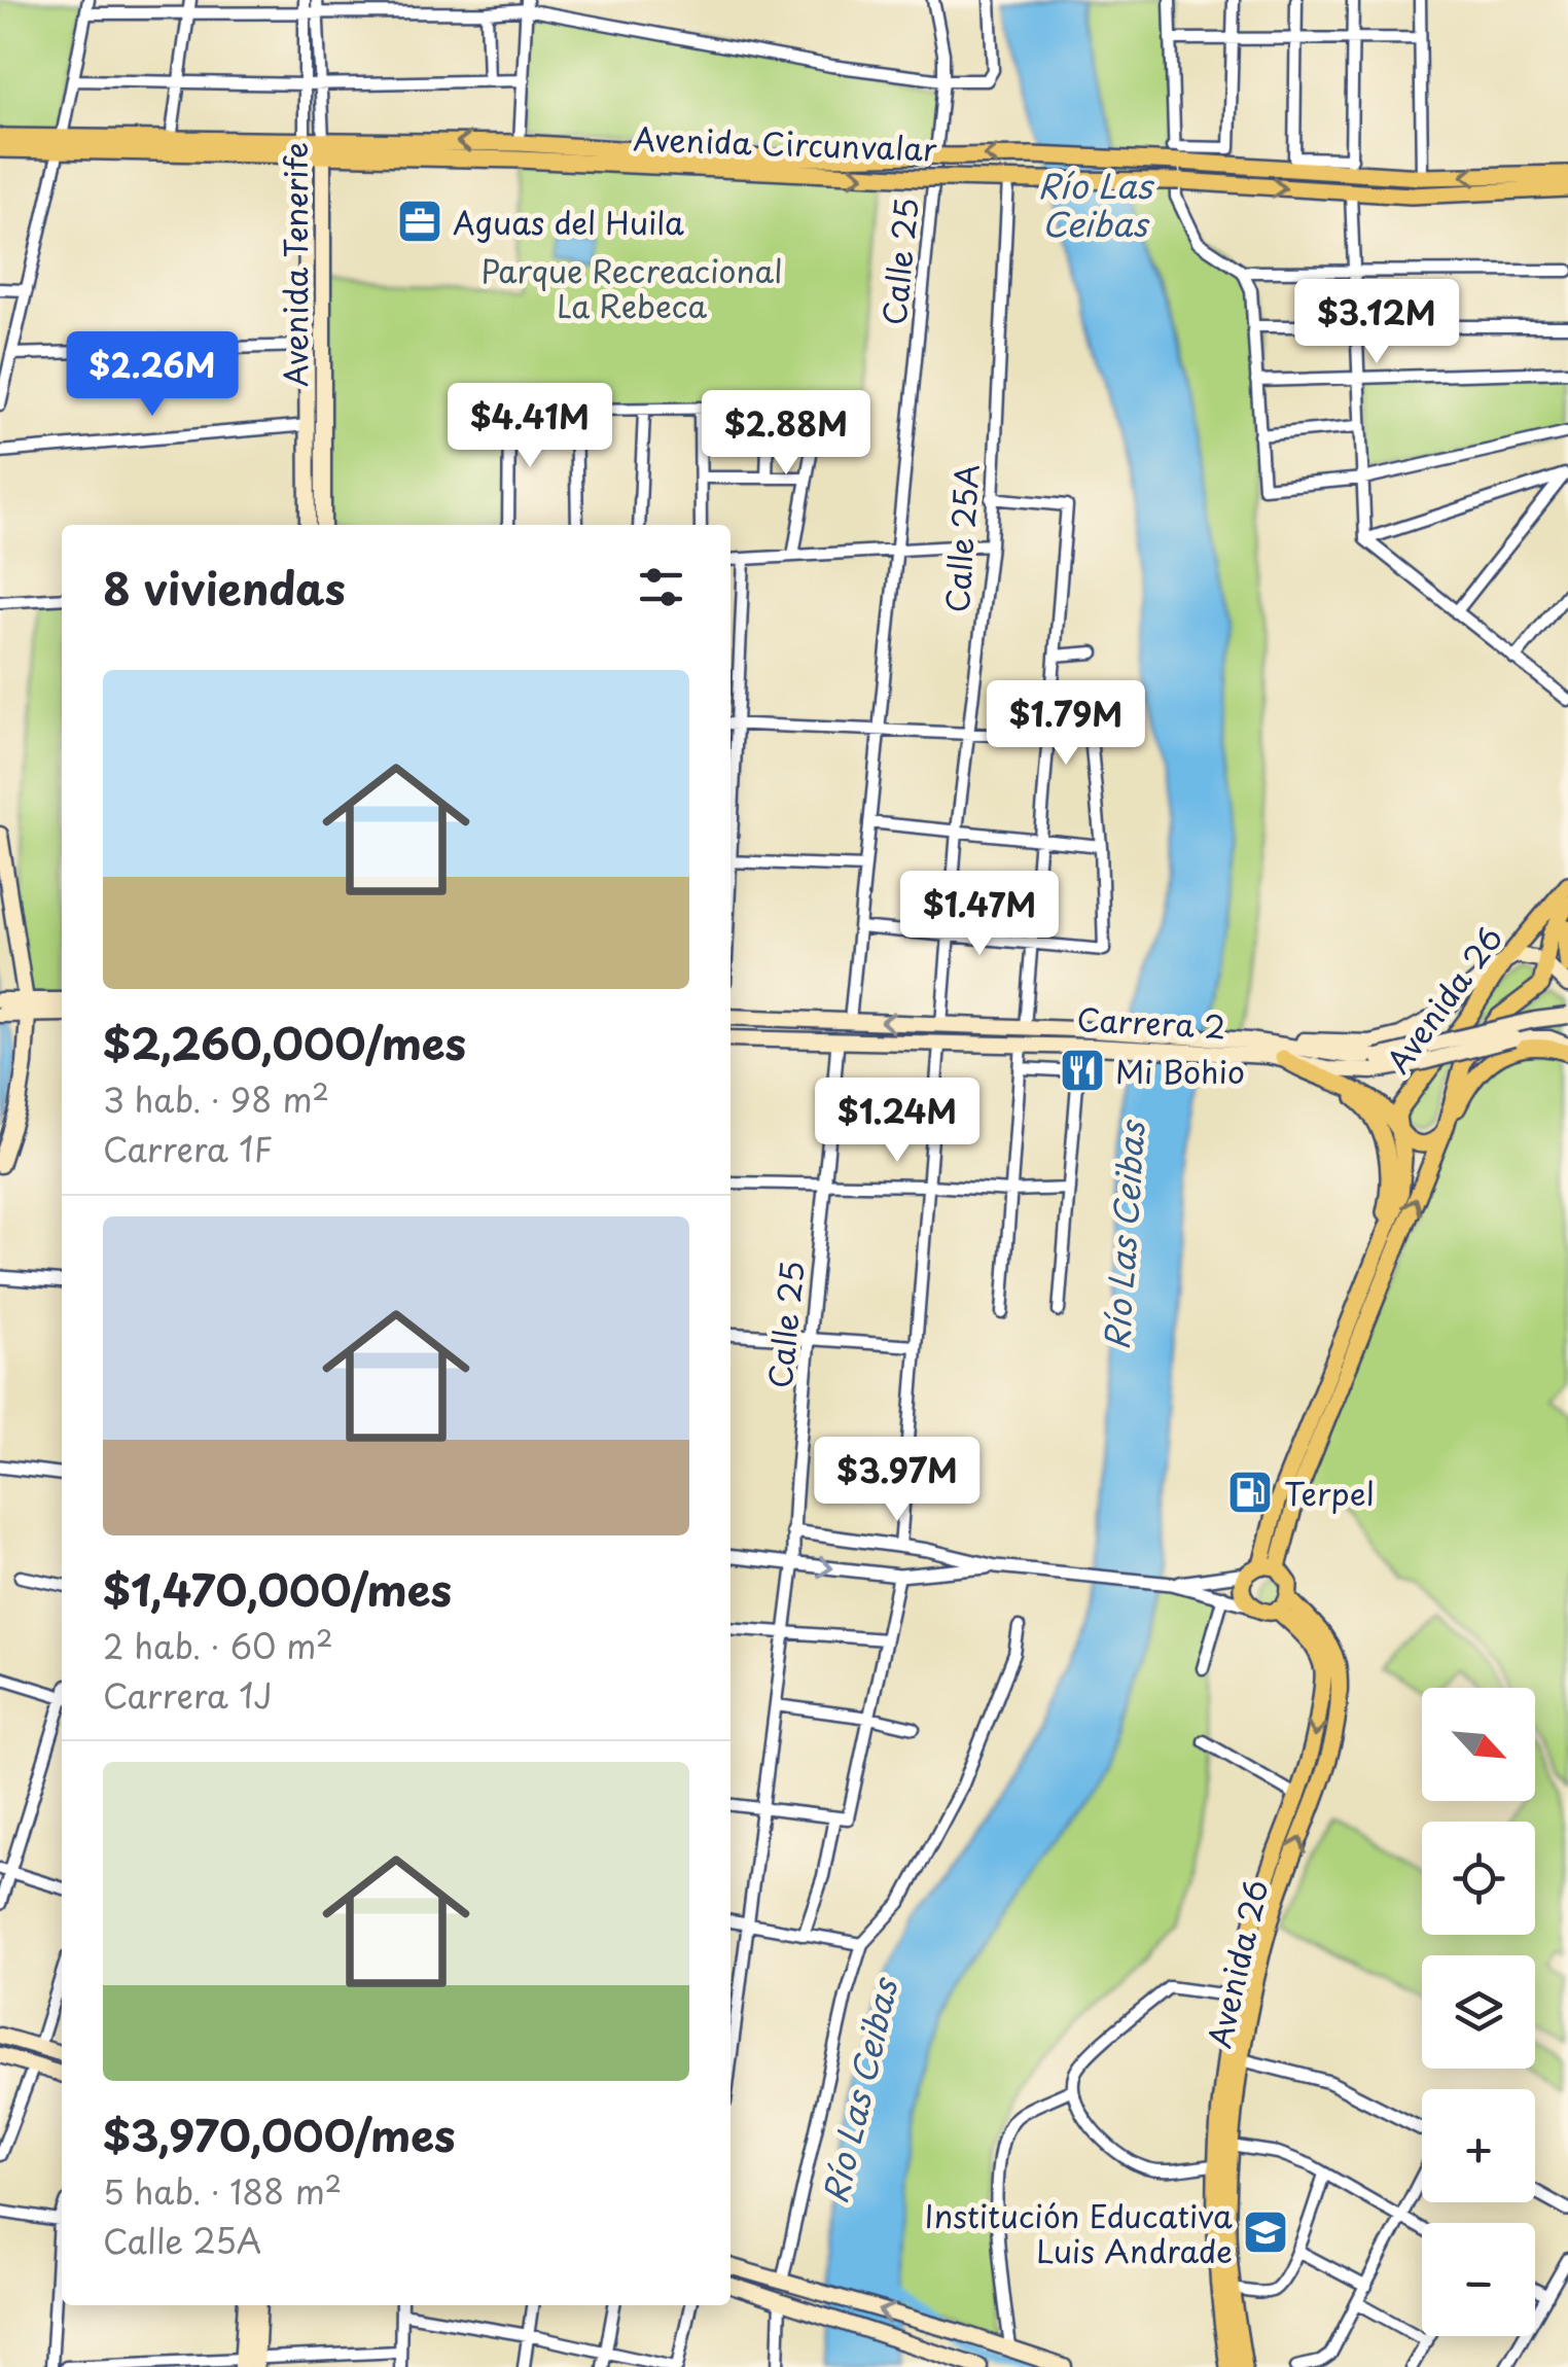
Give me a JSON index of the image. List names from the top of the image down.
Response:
{
  "streets": {
    "main road": [
      "Avenida Circunvalar",
      "Avenida Tenerife",
      "Avenida 26",
      "Carrera 2"
    ],
    "street": ["Calle 25", "Calle 25A"]
  },
  "crossings": [
    ["Avenida Circunvalar", "Avenida Tenerife"],
    ["Avenida Circunvalar", "Calle 25A"],
    ["Calle 25", "Carrera 2"],
    ["Calle 25A", "Carrera 2"]
  ],
  "water": ["Río Las Ceibas"],
  "parks": ["Parque Recreacional La Rebeca"],
  "places": {
    "office": ["Aguas del Huila"],
    "restaurant": ["Mi Bohio"],
    "fuel station": ["Terpel"],
    "school or university": ["Institución Educativa Luis Andrade"]
  },
  "north": "bottom right",
  "page": {
    "price": [
      "$3.12M",
      "$2.26M",
      "$4.41M",
      "$2.88M",
      "$1.79M",
      "$1.47M",
      "$1.24M",
      "$3.97M"
    ],
    "heading": "8 viviendas",
    "list": [
      {
        "name": "$2,260,000/mes",
        "note": "3 hab. · 98 m² · Carrera 1F"
      },
      {
        "name": "$1,470,000/mes",
        "note": "2 hab. · 60 m² · Carrera 1J"
      },
      {
        "name": "$3,970,000/mes",
        "note": "5 hab. · 188 m² · Calle 25A"
      }
    ],
    "map_buttons": ["+", "−"]
  }
}
